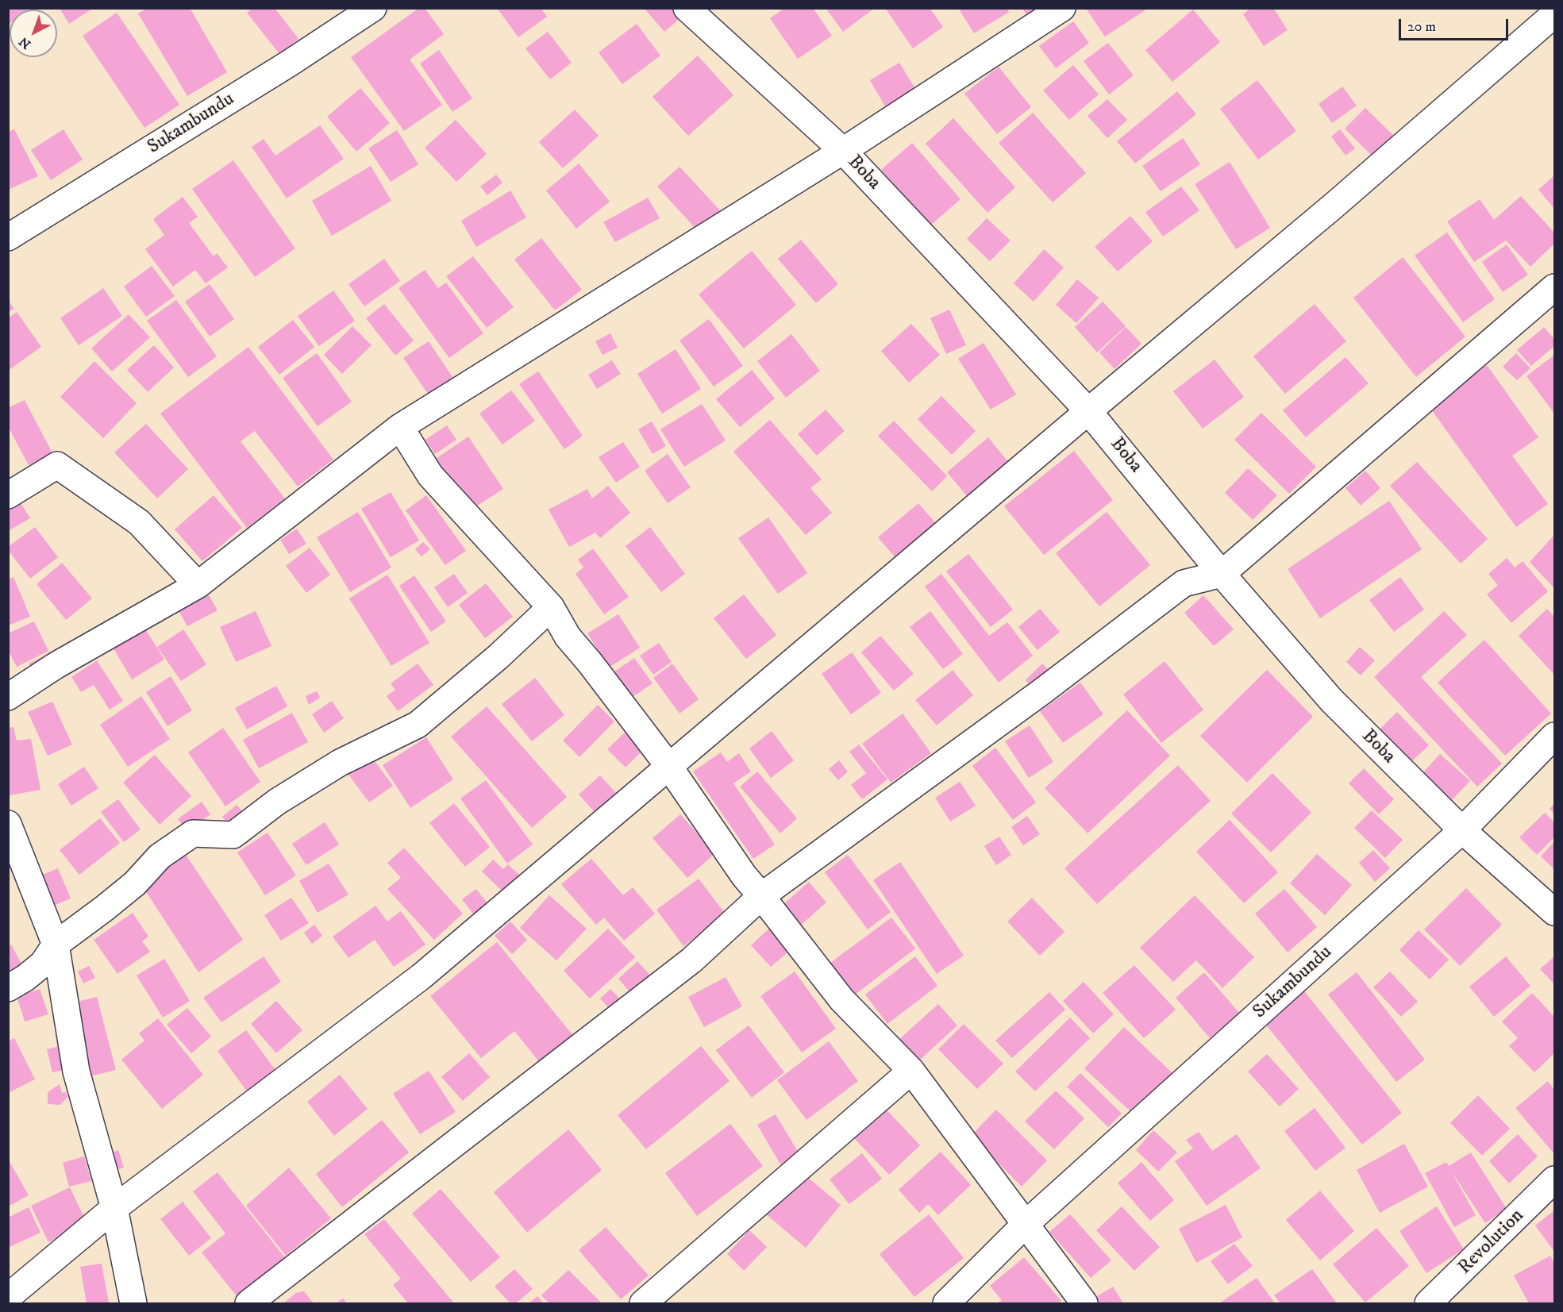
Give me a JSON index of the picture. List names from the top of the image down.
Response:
{
  "streets": {
    "street": ["Sukambundu", "Boba", "Revolution"]
  },
  "crossings": [
    ["Sukambundu", "Boba"]
  ],
  "scale_bar": "20 m",
  "north": "bottom left"
}
